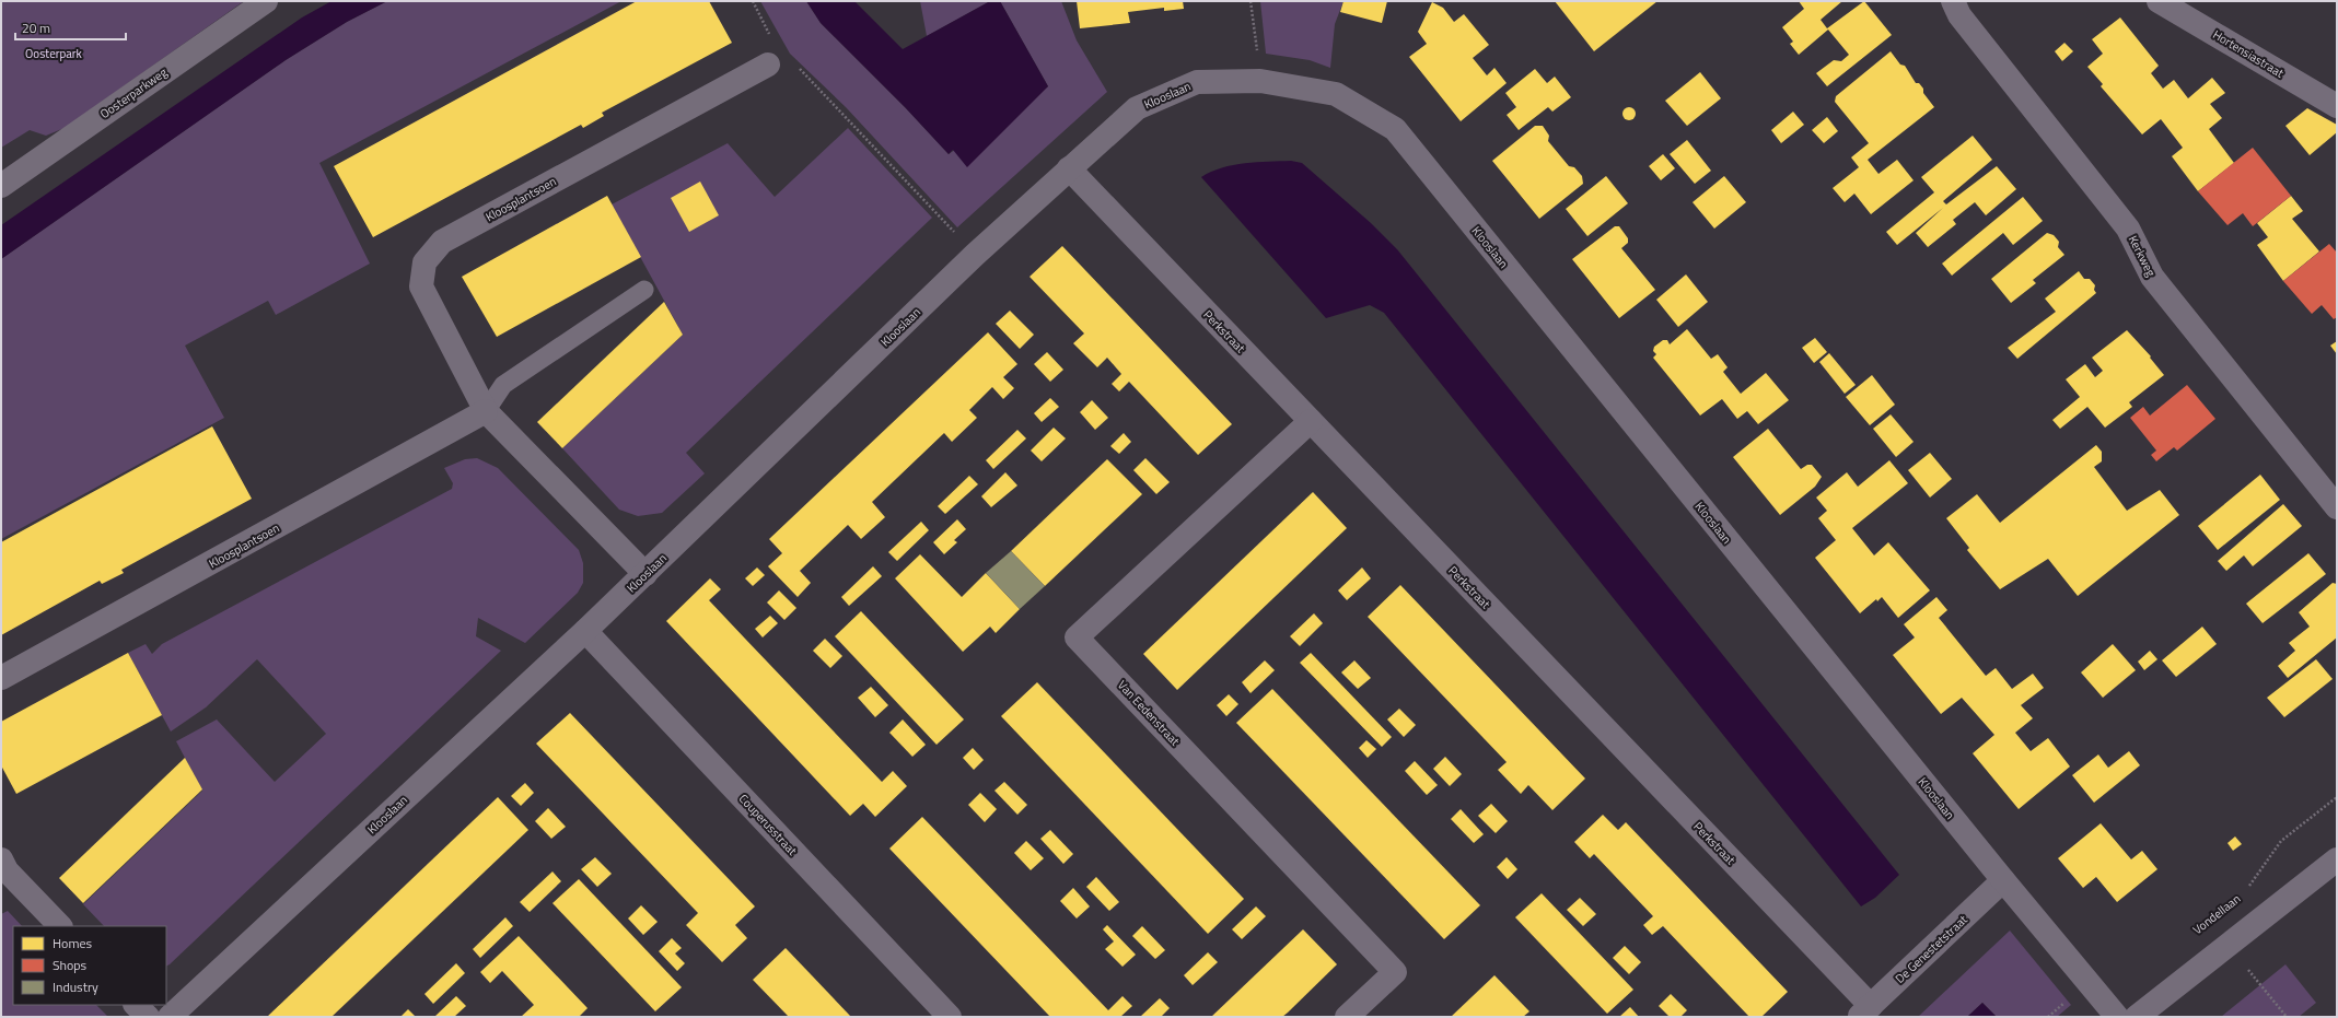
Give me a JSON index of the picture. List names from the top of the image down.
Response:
{
  "streets": {
    "street": [
      "Hortensiastraat",
      "Oosterparkweg",
      "Klooslaan",
      "Kloosplantsoen",
      "Kerkweg",
      "Perkstraat",
      "Van Eedenstraat",
      "Couperusstraat",
      "De Genestetstraat"
    ],
    "path": ["Vondellaan"]
  },
  "crossings": [
    ["Klooslaan", "Kloosplantsoen"],
    ["Klooslaan", "Perkstraat"],
    ["Klooslaan", "Couperusstraat"],
    ["Klooslaan", "De Genestetstraat"],
    ["Perkstraat", "Van Eedenstraat"],
    ["Perkstraat", "De Genestetstraat"]
  ],
  "parks": ["Oosterpark"],
  "legend": ["Homes", "Shops", "Industry"],
  "scale_bar": "20 m"
}
